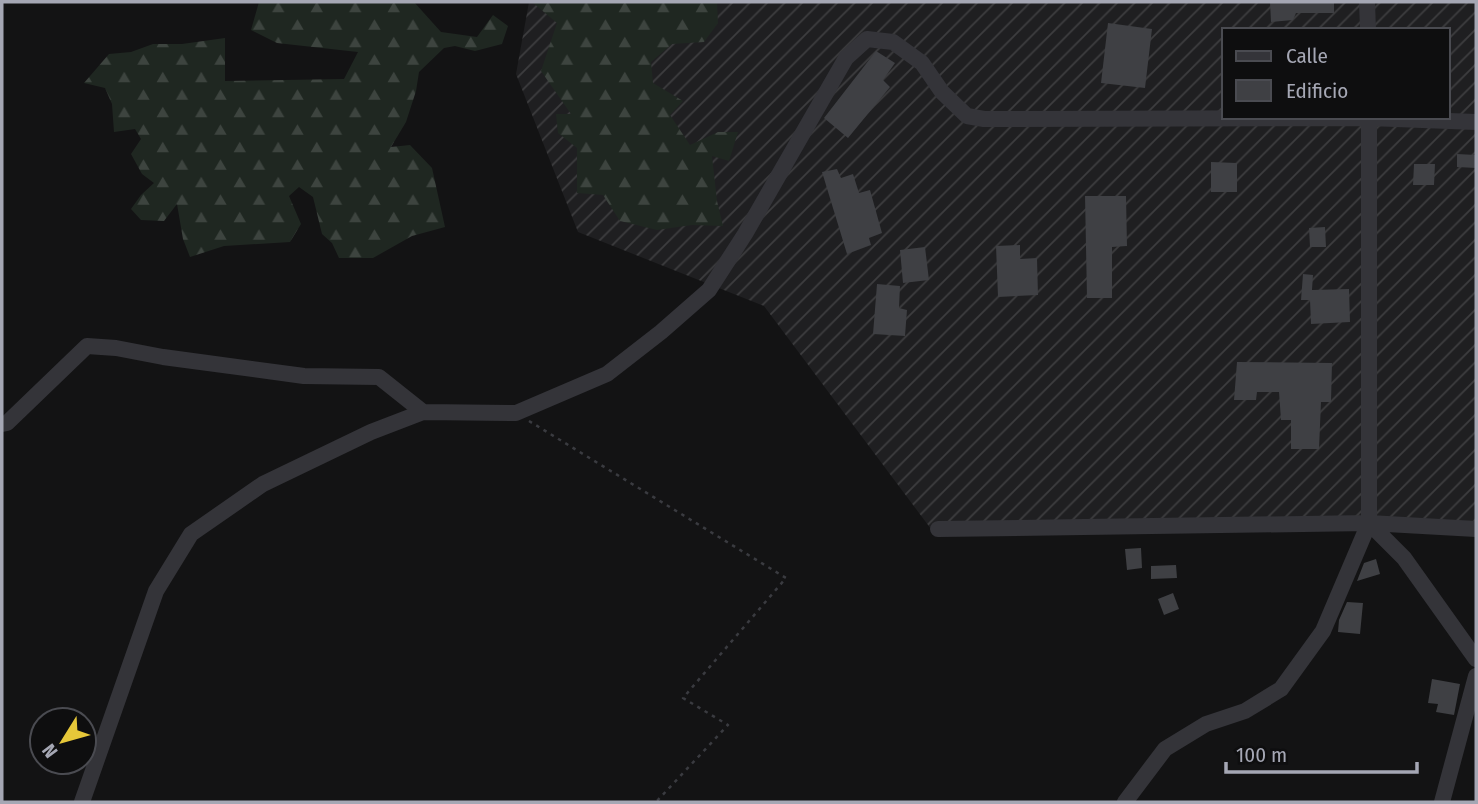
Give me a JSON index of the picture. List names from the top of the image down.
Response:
{
  "legend": ["Calle", "Edificio"],
  "scale_bar": "100 m",
  "north": "bottom left"
}
